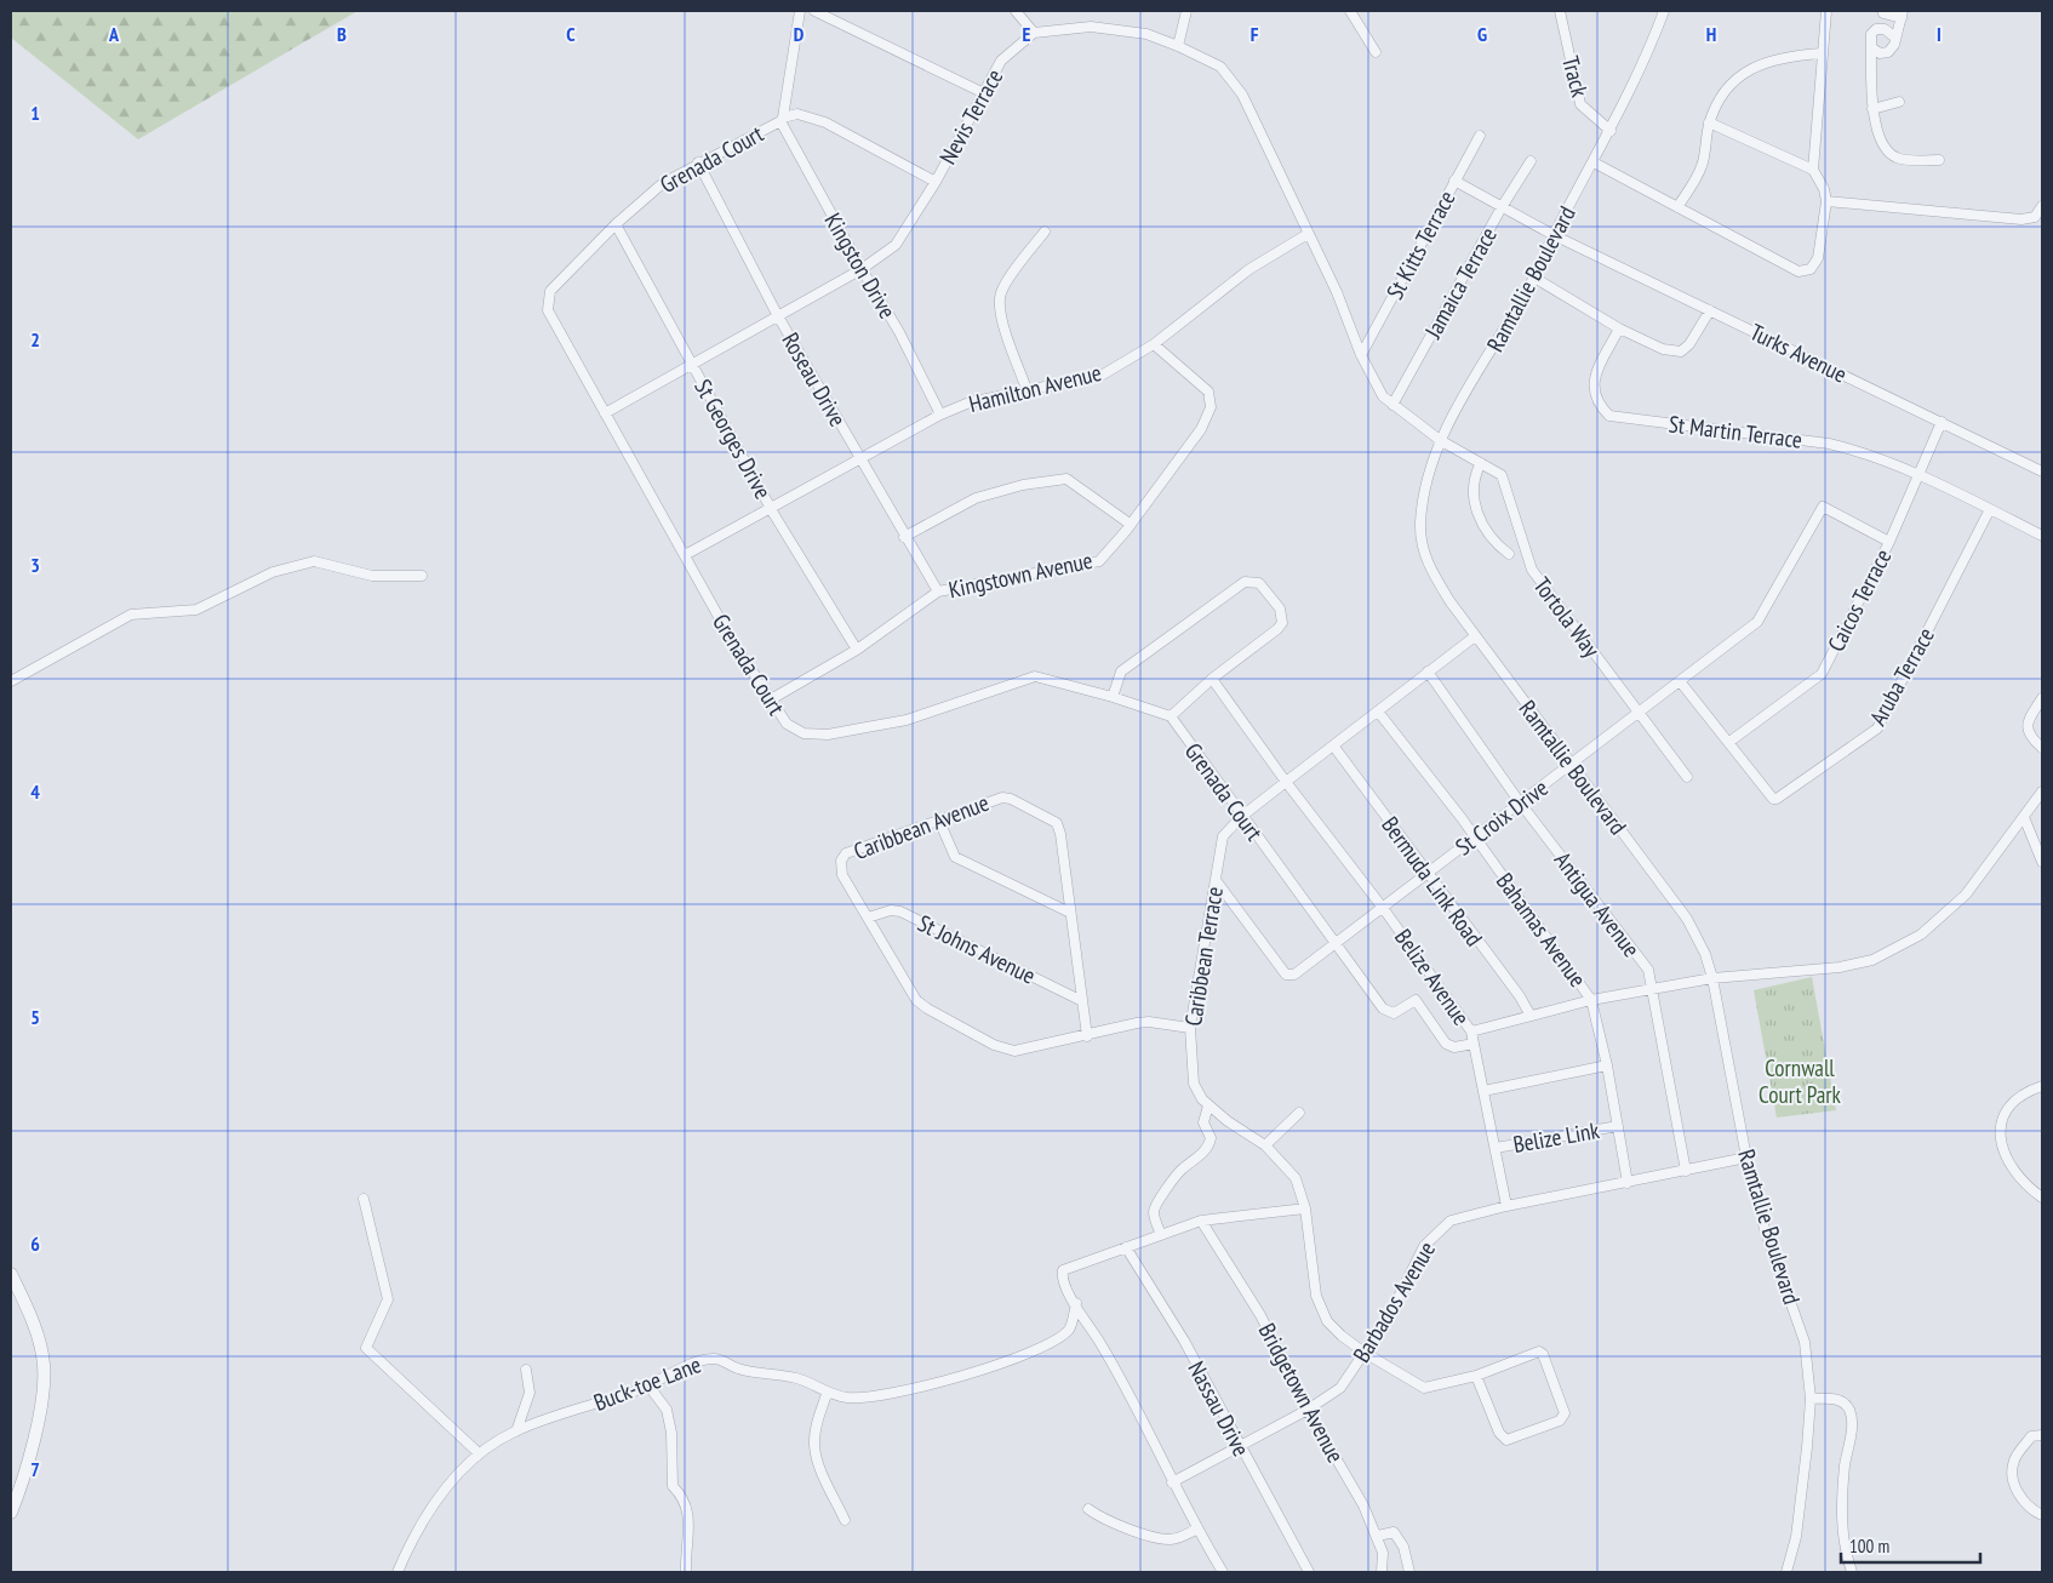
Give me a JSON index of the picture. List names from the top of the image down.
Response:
{
  "streets": {
    "street": [
      "Track",
      "Nevis Terrace",
      "Grenada Court",
      "St Kitts Terrace",
      "Kingston Drive",
      "Ramtallie Boulevard",
      "Jamaica Terrace",
      "Turks Avenue",
      "Roseau Drive",
      "Hamilton Avenue",
      "St Martin Terrace",
      "St Georges Drive",
      "Kingstown Avenue",
      "Caicos Terrace",
      "Tortola Way",
      "Aruba Terrace",
      "St Croix Drive",
      "Caribbean Avenue",
      "Bermuda Link Road",
      "Antigua Avenue",
      "Bahamas Avenue",
      "St Johns Avenue",
      "Caribbean Terrace",
      "Belize Avenue",
      "Belize Link",
      "Barbados Avenue",
      "Buck-toe Lane",
      "Bridgetown Avenue",
      "Nassau Drive"
    ]
  },
  "crossings": [
    ["Track", "Ramtallie Boulevard"],
    ["Nevis Terrace", "Grenada Court"],
    ["Nevis Terrace", "Kingston Drive"],
    ["Nevis Terrace", "Roseau Drive"],
    ["Nevis Terrace", "St Georges Drive"],
    ["Grenada Court", "Kingston Drive"],
    ["Grenada Court", "Roseau Drive"],
    ["Grenada Court", "Hamilton Avenue"],
    ["Grenada Court", "St Georges Drive"],
    ["Grenada Court", "Kingstown Avenue"],
    ["Grenada Court", "St Croix Drive"],
    ["Grenada Court", "Caribbean Terrace"],
    ["Grenada Court", "Belize Avenue"],
    ["St Kitts Terrace", "Turks Avenue"],
    ["Kingston Drive", "Hamilton Avenue"],
    ["Ramtallie Boulevard", "Turks Avenue"],
    ["Ramtallie Boulevard", "Tortola Way"],
    ["Ramtallie Boulevard", "St Croix Drive"],
    ["Ramtallie Boulevard", "Caribbean Terrace"],
    ["Ramtallie Boulevard", "Barbados Avenue"],
    ["Jamaica Terrace", "Turks Avenue"],
    ["Turks Avenue", "Caicos Terrace"],
    ["Roseau Drive", "Hamilton Avenue"],
    ["Roseau Drive", "Kingstown Avenue"],
    ["Hamilton Avenue", "St Georges Drive"],
    ["Hamilton Avenue", "Kingstown Avenue"],
    ["St Martin Terrace", "Caicos Terrace"],
    ["St Martin Terrace", "Aruba Terrace"],
    ["St Georges Drive", "Kingstown Avenue"],
    ["Caicos Terrace", "Aruba Terrace"],
    ["Caicos Terrace", "St Croix Drive"],
    ["Tortola Way", "St Croix Drive"],
    ["Aruba Terrace", "St Croix Drive"],
    ["St Croix Drive", "Bermuda Link Road"],
    ["St Croix Drive", "Antigua Avenue"],
    ["St Croix Drive", "Bahamas Avenue"],
    ["St Croix Drive", "Caribbean Terrace"],
    ["St Croix Drive", "Belize Avenue"],
    ["Caribbean Avenue", "St Johns Avenue"],
    ["Caribbean Avenue", "Caribbean Terrace"],
    ["Bermuda Link Road", "Caribbean Terrace"],
    ["Antigua Avenue", "Caribbean Terrace"],
    ["Antigua Avenue", "Barbados Avenue"],
    ["Bahamas Avenue", "Caribbean Terrace"],
    ["Bahamas Avenue", "Belize Link"],
    ["Bahamas Avenue", "Barbados Avenue"],
    ["Caribbean Terrace", "Belize Avenue"],
    ["Caribbean Terrace", "Barbados Avenue"],
    ["Belize Avenue", "Belize Link"],
    ["Belize Avenue", "Barbados Avenue"],
    ["Barbados Avenue", "Bridgetown Avenue"],
    ["Barbados Avenue", "Nassau Drive"]
  ],
  "parks": ["Cornwall Court Park"],
  "scale_bar": "100 m",
  "grid": {
    "columns": [
      "A",
      "B",
      "C",
      "D",
      "E",
      "F",
      "G",
      "H",
      "I"
    ],
    "rows": [
      "1",
      "2",
      "3",
      "4",
      "5",
      "6",
      "7"
    ]
  }
}
